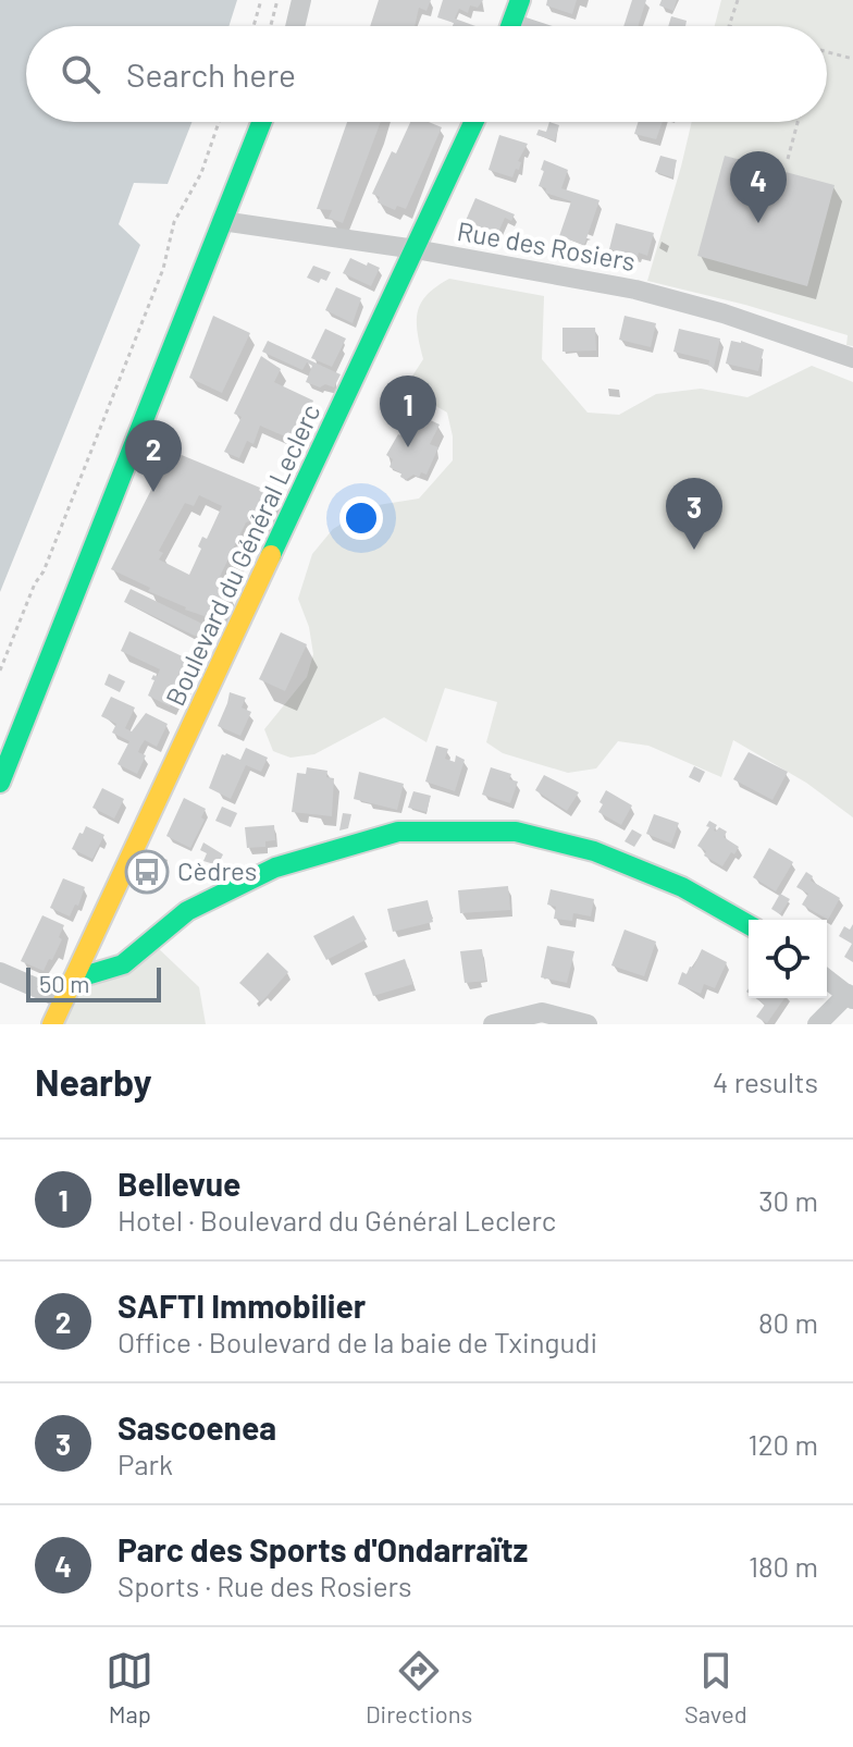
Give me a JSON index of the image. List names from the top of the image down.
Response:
{
  "streets": {
    "street": ["Rue des Rosiers", "Boulevard du Général Leclerc"]
  },
  "crossings": [
    ["Rue des Rosiers", "Boulevard du Général Leclerc"]
  ],
  "places": {
    "bus stop": ["Cèdres"]
  },
  "scale_bar": "50 m",
  "page": {
    "search": "Search here",
    "pins": [
      "4",
      "1",
      "2",
      "3"
    ],
    "scale": "50 m",
    "heading": ["Nearby", "4 results"],
    "list": [
      {
        "mark": "1",
        "name": "Bellevue",
        "note": "Hotel · Boulevard du Général Leclerc",
        "value": "30 m"
      },
      {
        "mark": "2",
        "name": "SAFTI Immobilier",
        "note": "Office · Boulevard de la baie de Txingudi",
        "value": "80 m"
      },
      {
        "mark": "3",
        "name": "Sascoenea",
        "note": "Park",
        "value": "120 m"
      },
      {
        "mark": "4",
        "name": "Parc des Sports d'Ondarraïtz",
        "note": "Sports · Rue des Rosiers",
        "value": "180 m"
      }
    ],
    "nav": ["Map", "Directions", "Saved"]
  }
}
